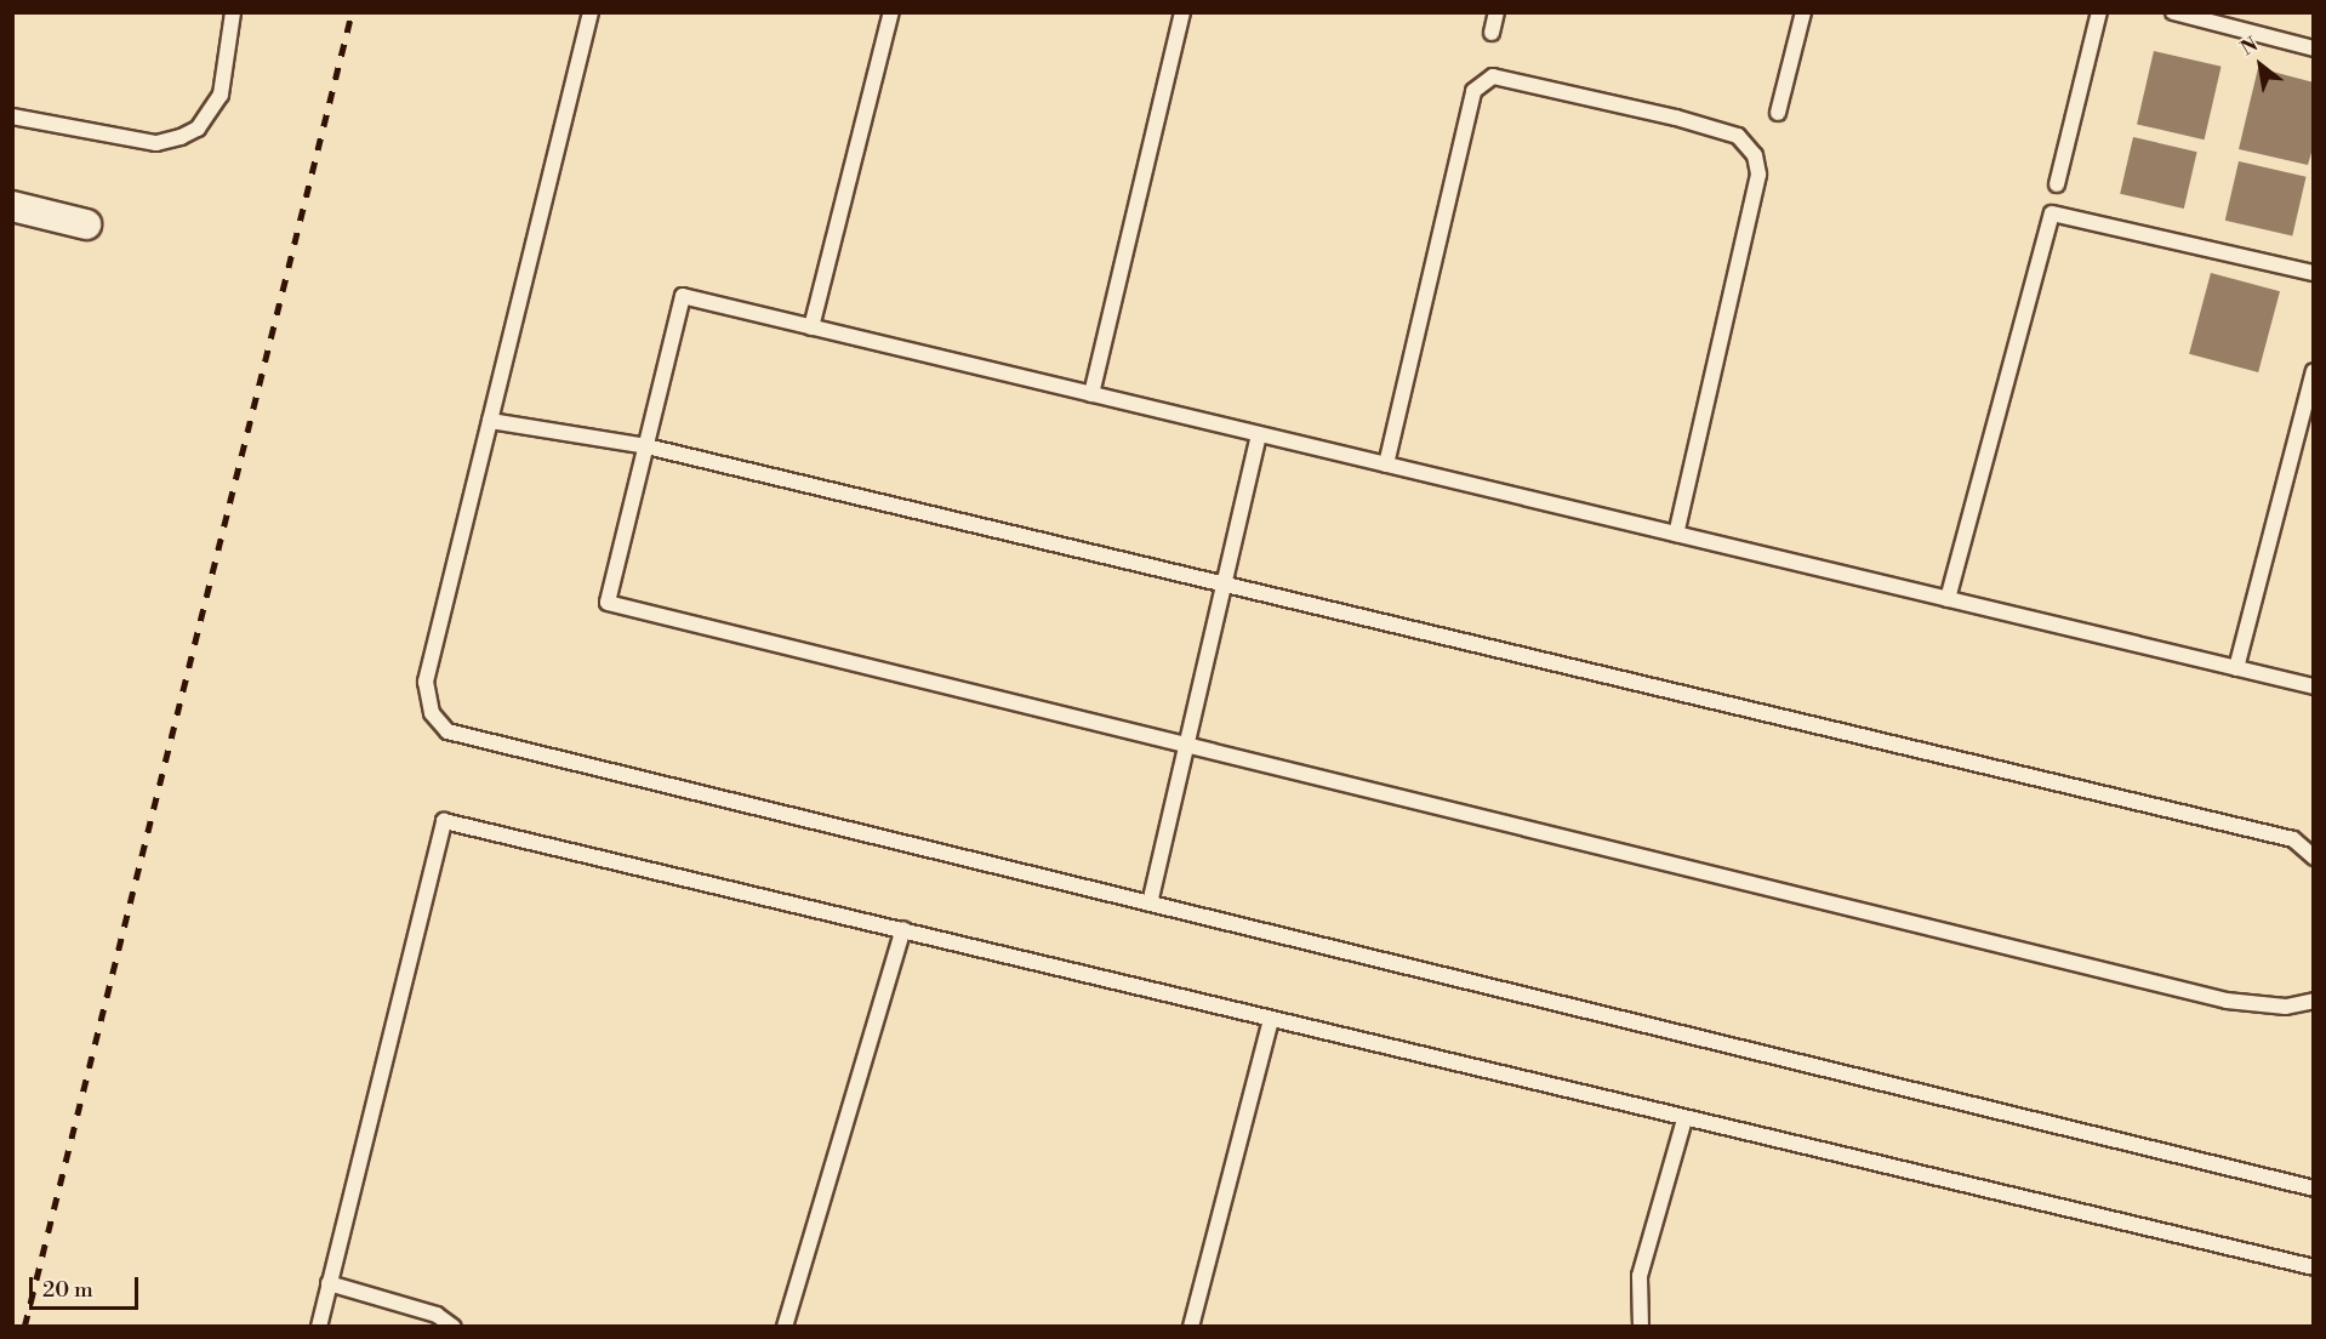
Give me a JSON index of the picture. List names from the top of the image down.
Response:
{
  "scale_bar": "20 m",
  "north": "top left"
}
